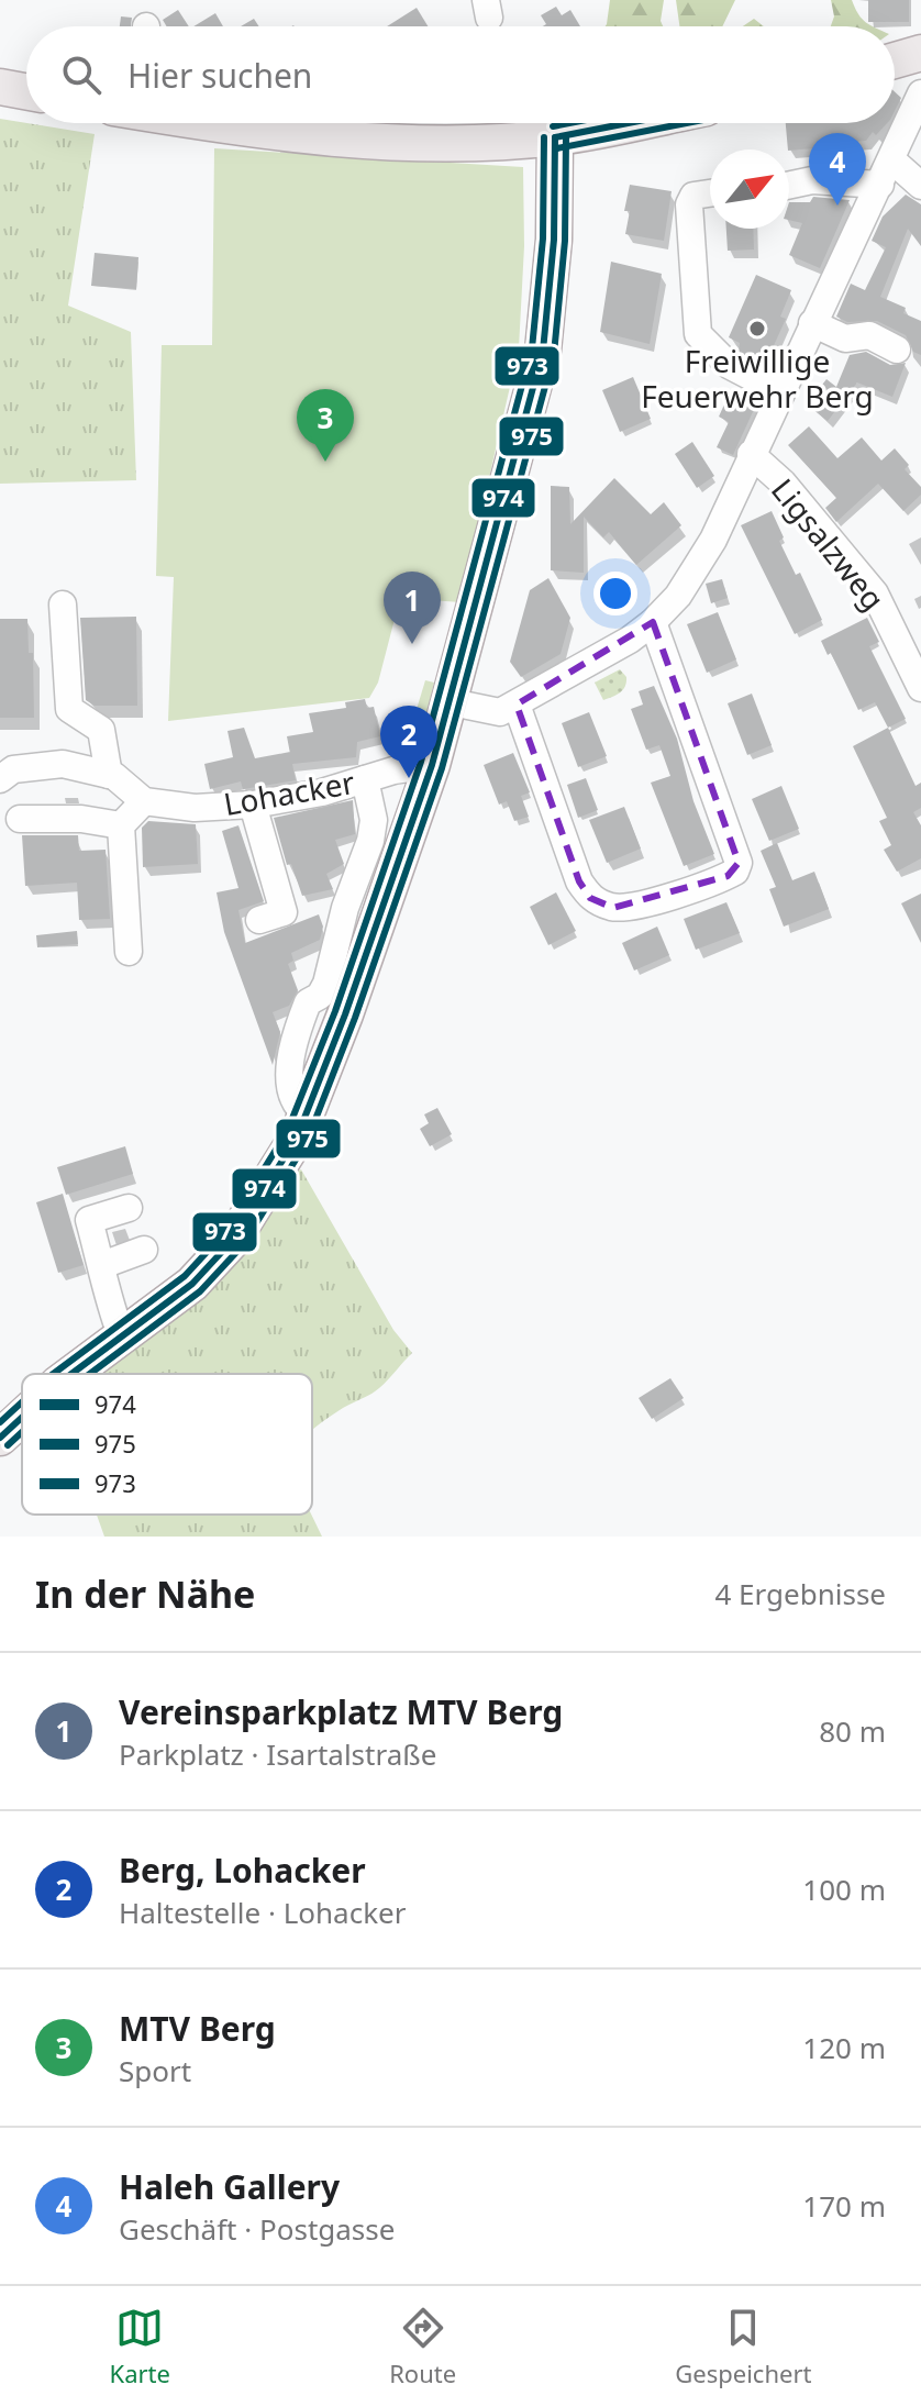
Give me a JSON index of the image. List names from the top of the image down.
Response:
{
  "streets": {
    "street": ["Ligsalzweg", "Lohacker"]
  },
  "places": ["Freiwillige Feuerwehr Berg"],
  "lines": ["transit line 974", "transit line 975", "transit line 973"],
  "legend": ["974", "975", "973"],
  "north": "top right",
  "page": {
    "search": "Hier suchen",
    "pins": [
      "4",
      "3",
      "1",
      "2"
    ],
    "heading": ["In der Nähe", "4 Ergebnisse"],
    "list": [
      {
        "mark": "1",
        "name": "Vereinsparkplatz MTV Berg",
        "note": "Parkplatz · Isartalstraße",
        "value": "80 m"
      },
      {
        "mark": "2",
        "name": "Berg, Lohacker",
        "note": "Haltestelle · Lohacker",
        "value": "100 m"
      },
      {
        "mark": "3",
        "name": "MTV Berg",
        "note": "Sport",
        "value": "120 m"
      },
      {
        "mark": "4",
        "name": "Haleh Gallery",
        "note": "Geschäft · Postgasse",
        "value": "170 m"
      }
    ],
    "nav": ["Karte", "Route", "Gespeichert"]
  }
}
